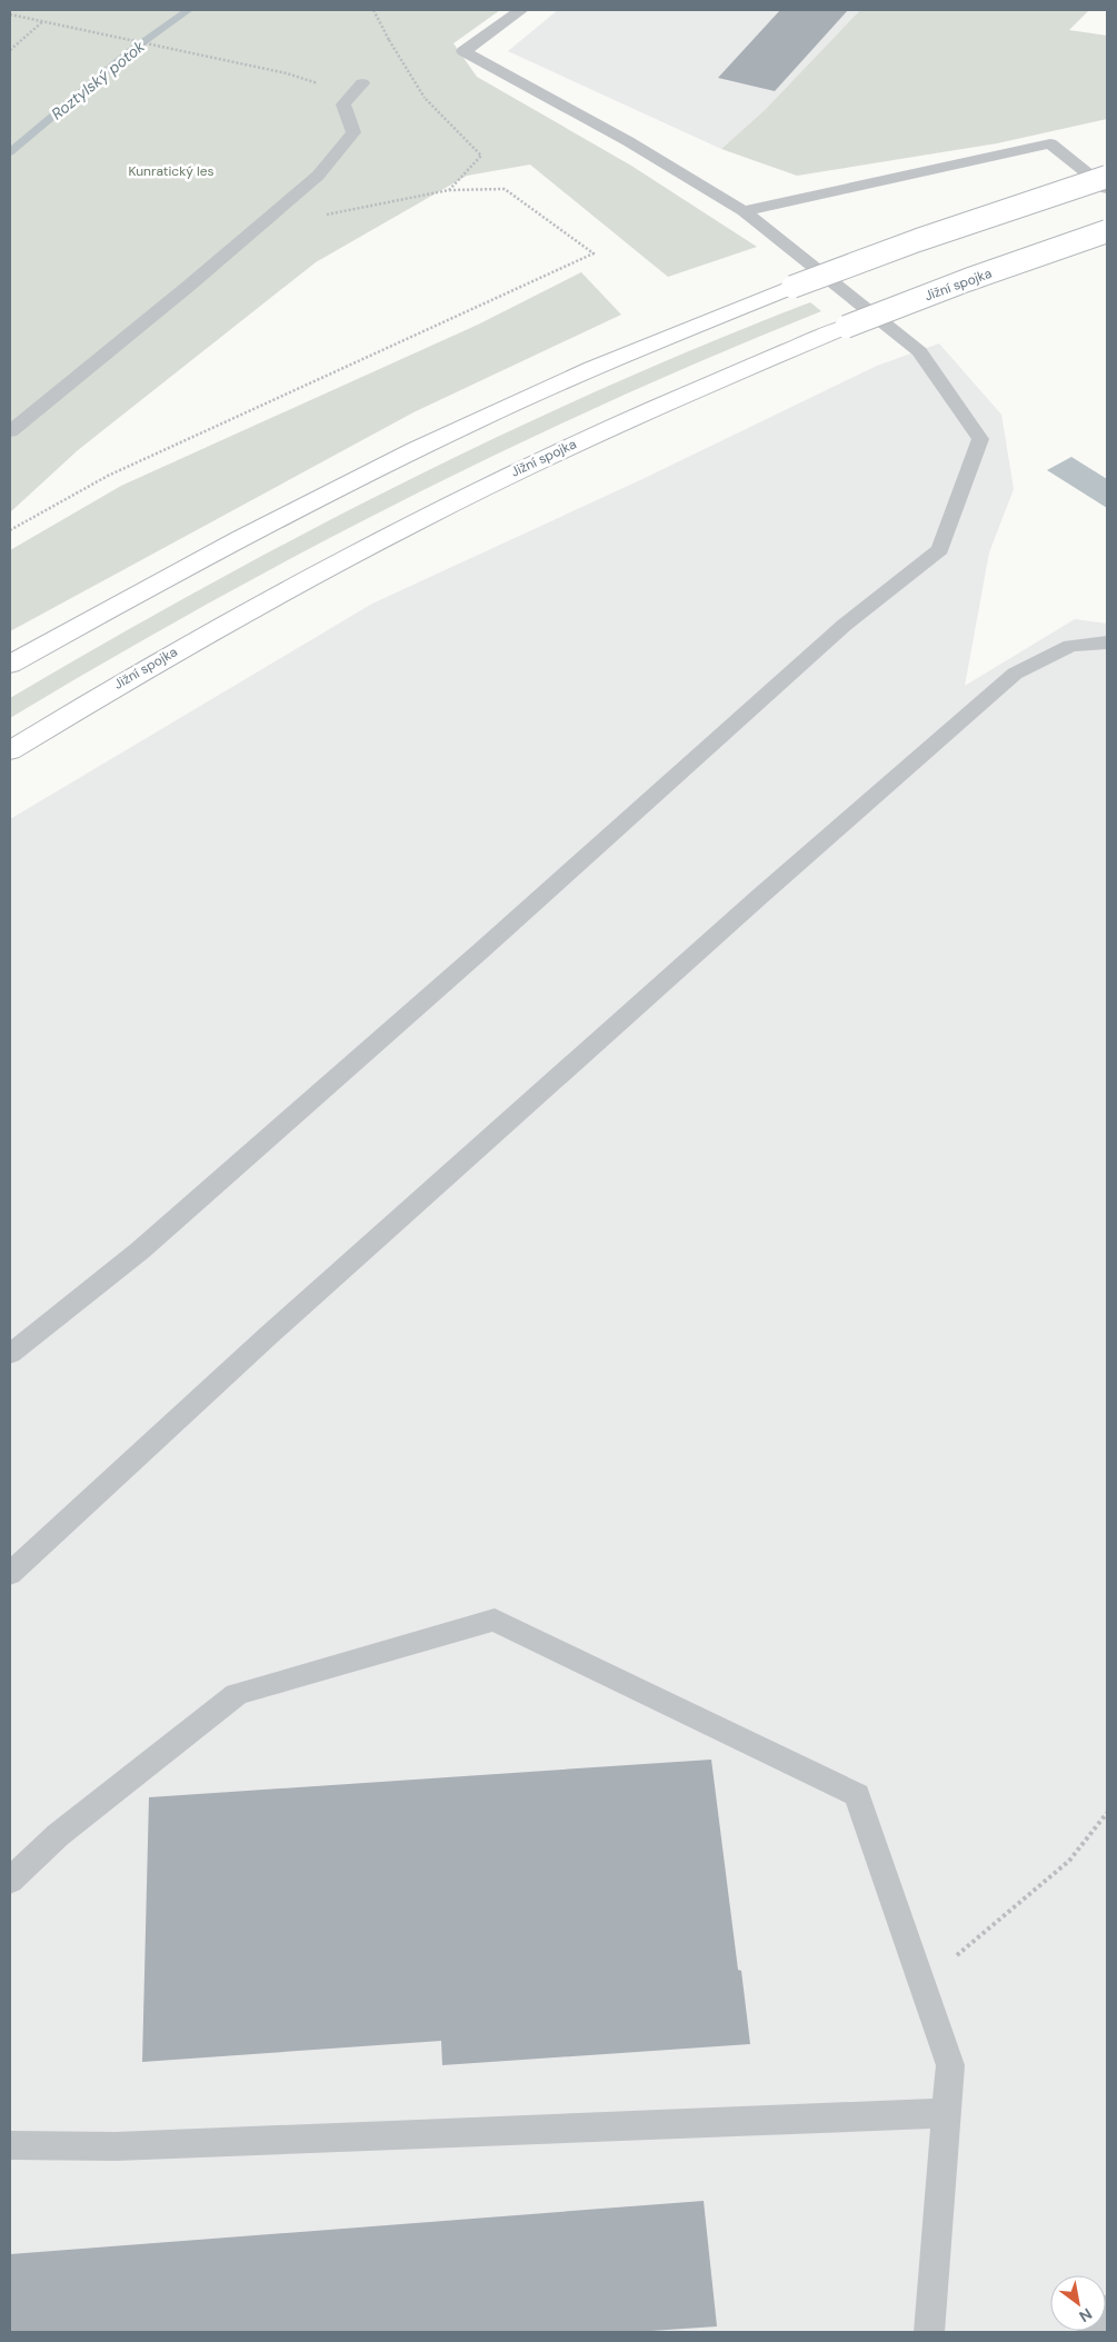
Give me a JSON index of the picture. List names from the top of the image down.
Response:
{
  "streets": {
    "highway": ["Jižní spojka"]
  },
  "water": ["Roztylský potok"],
  "parks": ["Kunratický les"],
  "north": "bottom right"
}
